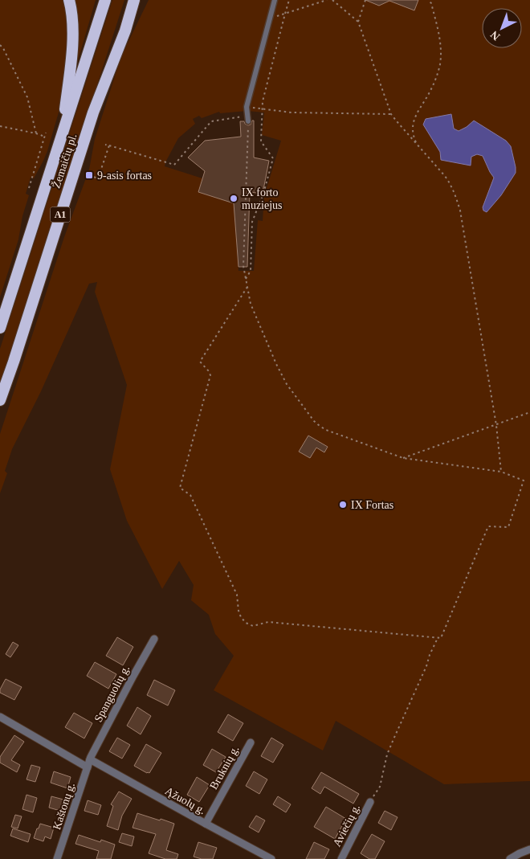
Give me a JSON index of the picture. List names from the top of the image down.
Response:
{
  "streets": {
    "highway": ["Žemaičių pl.", "A1"],
    "street": [
      "Spanguolių g.",
      "Bruknių g.",
      "Ąžuolų g.",
      "Kaštonų g.",
      "Aviečių g."
    ]
  },
  "crossings": [
    ["Spanguolių g.", "Ąžuolų g."],
    ["Spanguolių g.", "Kaštonų g."],
    ["Bruknių g.", "Ąžuolų g."],
    ["Ąžuolų g.", "Kaštonų g."]
  ],
  "places": {
    "transit": ["9-asis fortas"],
    "other": ["IX forto muziejus", "IX Fortas"]
  },
  "north": "bottom left"
}
